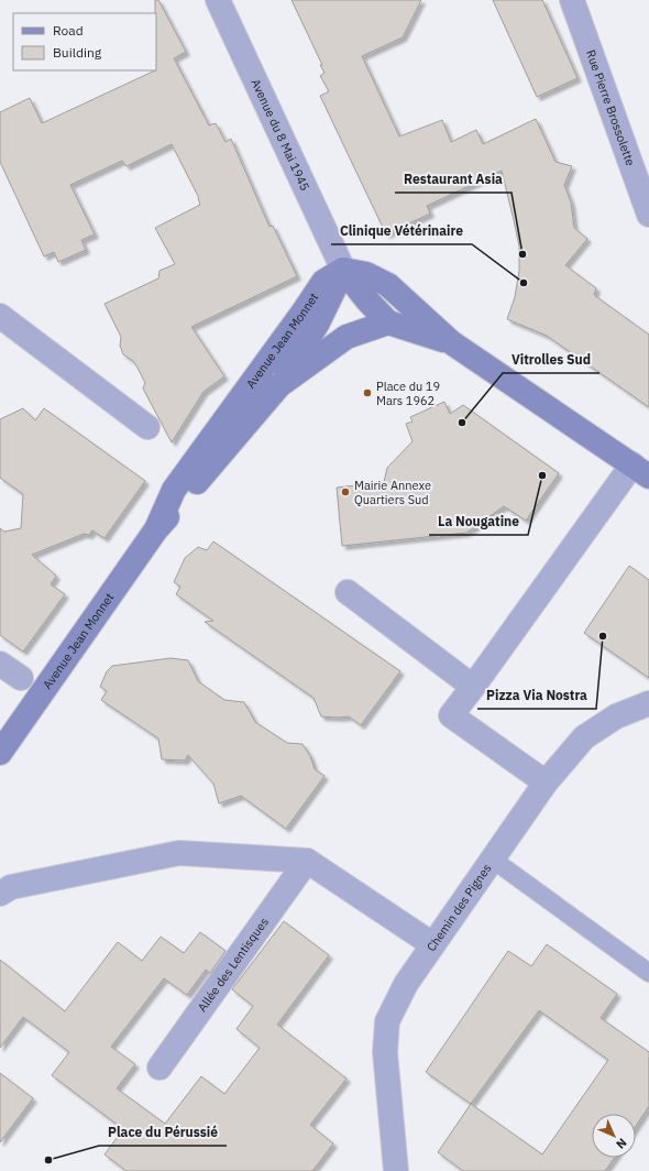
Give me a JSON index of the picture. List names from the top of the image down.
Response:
{
  "streets": {
    "street": [
      "Rue Pierre Brossolette",
      "Avenue du 8 Mai 1945",
      "Avenue Jean Monnet",
      "Chemin des Pignes",
      "Allée des Lentisques"
    ]
  },
  "crossings": [
    ["Avenue du 8 Mai 1945", "Avenue Jean Monnet"]
  ],
  "places": [
    "Restaurant Asia",
    "Clinique Vétérinaire",
    "Place du 19 Mars 1962",
    "Vitrolles Sud",
    "La Nougatine",
    "Mairie Annexe Quartiers Sud",
    "Pizza Via Nostra",
    "Place du Pérussié"
  ],
  "legend": ["Road", "Building"],
  "north": "bottom right"
}
